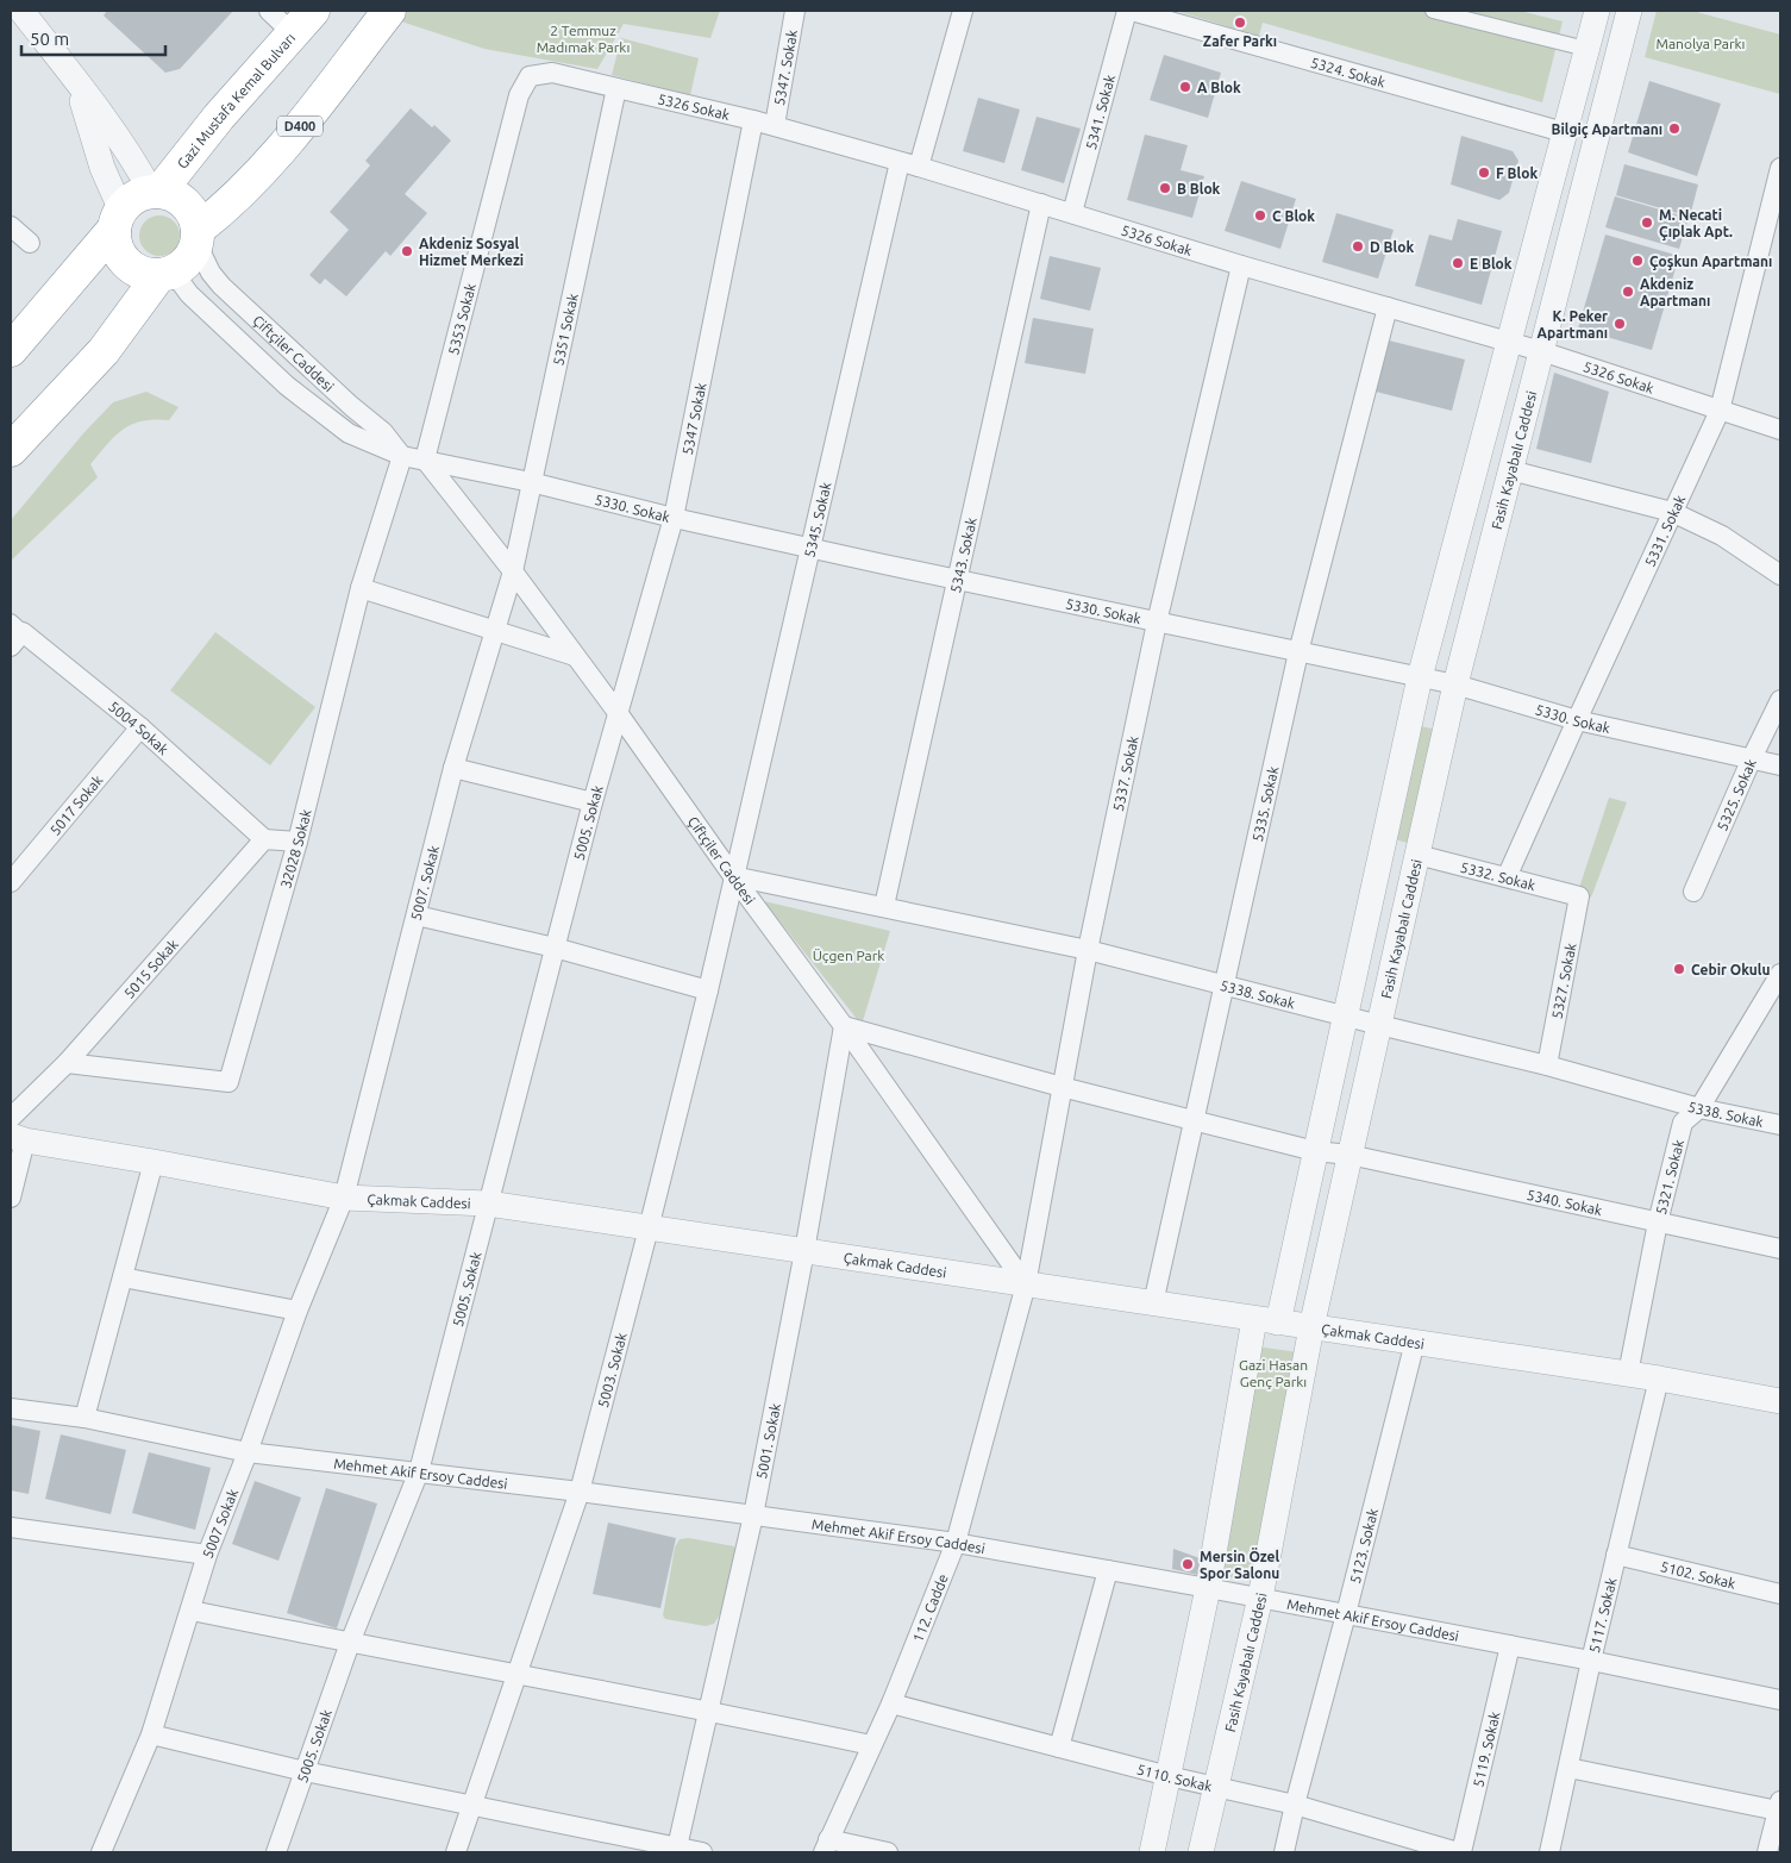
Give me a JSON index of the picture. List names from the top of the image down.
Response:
{
  "streets": {
    "highway": ["Gazi Mustafa Kemal Bulvarı", "D400"],
    "street": [
      "5347. Sokak",
      "5324. Sokak",
      "5326 Sokak",
      "5341. Sokak",
      "5353 Sokak",
      "5351 Sokak",
      "Çiftçiler Caddesi",
      "5347 Sokak",
      "Fasih Kayabalı Caddesi",
      "5330. Sokak",
      "5345. Sokak",
      "5331. Sokak",
      "5343. Sokak",
      "5004 Sokak",
      "5337. Sokak",
      "5325. Sokak",
      "5017 Sokak",
      "5335. Sokak",
      "5005. Sokak",
      "32028 Sokak",
      "5332. Sokak",
      "5007. Sokak",
      "5015 Sokak",
      "5327. Sokak",
      "5338. Sokak",
      "5321. Sokak",
      "Çakmak Caddesi",
      "5340. Sokak",
      "5003. Sokak",
      "5001. Sokak",
      "Mehmet Akif Ersoy Caddesi",
      "5007 Sokak",
      "5123. Sokak",
      "5102. Sokak",
      "112. Cadde",
      "5117. Sokak",
      "5119. Sokak",
      "5110. Sokak"
    ]
  },
  "crossings": [
    ["5347. Sokak", "5326 Sokak"],
    ["5324. Sokak", "5341. Sokak"],
    ["Gazi Mustafa Kemal Bulvarı", "D400"],
    ["Gazi Mustafa Kemal Bulvarı", "Çiftçiler Caddesi"],
    ["5326 Sokak", "5341. Sokak"],
    ["5326 Sokak", "5353 Sokak"],
    ["5326 Sokak", "5351 Sokak"],
    ["5326 Sokak", "5347 Sokak"],
    ["5326 Sokak", "Fasih Kayabalı Caddesi"],
    ["5326 Sokak", "5345. Sokak"],
    ["5326 Sokak", "5331. Sokak"],
    ["5326 Sokak", "5343. Sokak"],
    ["5326 Sokak", "5337. Sokak"],
    ["5326 Sokak", "5335. Sokak"],
    ["D400", "Çiftçiler Caddesi"],
    ["5353 Sokak", "Çiftçiler Caddesi"],
    ["5353 Sokak", "5330. Sokak"],
    ["5351 Sokak", "Çiftçiler Caddesi"],
    ["5351 Sokak", "5330. Sokak"],
    ["5351 Sokak", "5007. Sokak"],
    ["Çiftçiler Caddesi", "5347 Sokak"],
    ["Çiftçiler Caddesi", "5330. Sokak"],
    ["Çiftçiler Caddesi", "5345. Sokak"],
    ["Çiftçiler Caddesi", "5337. Sokak"],
    ["Çiftçiler Caddesi", "5005. Sokak"],
    ["Çiftçiler Caddesi", "32028 Sokak"],
    ["Çiftçiler Caddesi", "5007. Sokak"],
    ["Çiftçiler Caddesi", "5338. Sokak"],
    ["Çiftçiler Caddesi", "Çakmak Caddesi"],
    ["Çiftçiler Caddesi", "5340. Sokak"],
    ["Çiftçiler Caddesi", "5003. Sokak"],
    ["Çiftçiler Caddesi", "5001. Sokak"],
    ["Çiftçiler Caddesi", "112. Cadde"],
    ["5347 Sokak", "5330. Sokak"],
    ["5347 Sokak", "5005. Sokak"],
    ["Fasih Kayabalı Caddesi", "5330. Sokak"],
    ["Fasih Kayabalı Caddesi", "5332. Sokak"],
    ["Fasih Kayabalı Caddesi", "5338. Sokak"],
    ["Fasih Kayabalı Caddesi", "Çakmak Caddesi"],
    ["Fasih Kayabalı Caddesi", "5340. Sokak"],
    ["Fasih Kayabalı Caddesi", "Mehmet Akif Ersoy Caddesi"],
    ["Fasih Kayabalı Caddesi", "5110. Sokak"],
    ["5330. Sokak", "5345. Sokak"],
    ["5330. Sokak", "5331. Sokak"],
    ["5330. Sokak", "5343. Sokak"],
    ["5330. Sokak", "5337. Sokak"],
    ["5330. Sokak", "5325. Sokak"],
    ["5330. Sokak", "5335. Sokak"],
    ["5345. Sokak", "5338. Sokak"],
    ["5345. Sokak", "5003. Sokak"],
    ["5331. Sokak", "5332. Sokak"],
    ["5343. Sokak", "5338. Sokak"],
    ["5004 Sokak", "5017 Sokak"],
    ["5004 Sokak", "5015 Sokak"],
    ["5337. Sokak", "5338. Sokak"],
    ["5337. Sokak", "Çakmak Caddesi"],
    ["5337. Sokak", "5340. Sokak"],
    ["5337. Sokak", "112. Cadde"],
    ["5335. Sokak", "5338. Sokak"],
    ["5335. Sokak", "Çakmak Caddesi"],
    ["5335. Sokak", "5340. Sokak"],
    ["5005. Sokak", "Çakmak Caddesi"],
    ["5005. Sokak", "Mehmet Akif Ersoy Caddesi"],
    ["32028 Sokak", "5015 Sokak"],
    ["5332. Sokak", "5327. Sokak"],
    ["5007. Sokak", "Çakmak Caddesi"],
    ["5007. Sokak", "5007 Sokak"],
    ["5327. Sokak", "5338. Sokak"],
    ["5338. Sokak", "5321. Sokak"],
    ["5338. Sokak", "5003. Sokak"],
    ["5321. Sokak", "Çakmak Caddesi"],
    ["5321. Sokak", "5340. Sokak"],
    ["Çakmak Caddesi", "5003. Sokak"],
    ["Çakmak Caddesi", "5001. Sokak"],
    ["Çakmak Caddesi", "5007 Sokak"],
    ["Çakmak Caddesi", "5123. Sokak"],
    ["Çakmak Caddesi", "112. Cadde"],
    ["Çakmak Caddesi", "5117. Sokak"],
    ["5340. Sokak", "5001. Sokak"],
    ["5003. Sokak", "Mehmet Akif Ersoy Caddesi"],
    ["5001. Sokak", "Mehmet Akif Ersoy Caddesi"],
    ["Mehmet Akif Ersoy Caddesi", "5007 Sokak"],
    ["Mehmet Akif Ersoy Caddesi", "5123. Sokak"],
    ["Mehmet Akif Ersoy Caddesi", "112. Cadde"],
    ["Mehmet Akif Ersoy Caddesi", "5117. Sokak"],
    ["Mehmet Akif Ersoy Caddesi", "5119. Sokak"],
    ["5123. Sokak", "5110. Sokak"],
    ["5102. Sokak", "5117. Sokak"],
    ["112. Cadde", "5110. Sokak"],
    ["5119. Sokak", "5110. Sokak"]
  ],
  "parks": [
    "2 Temmuz Madımak Parkı",
    "Manolya Parkı",
    "Üçgen Park",
    "Gazi Hasan Genç Parkı"
  ],
  "places": [
    "Zafer Parkı",
    "A Blok",
    "Bilgiç Apartmanı",
    "F Blok",
    "B Blok",
    "C Blok",
    "M. Necati Çıplak Apt.",
    "D Blok",
    "Akdeniz Sosyal Hizmet Merkezi",
    "Çoşkun Apartmanı",
    "E Blok",
    "Akdeniz Apartmanı",
    "K. Peker Apartmanı",
    "Cebir Okulu",
    "Mersin Özel Spor Salonu"
  ],
  "scale_bar": "50 m"
}
